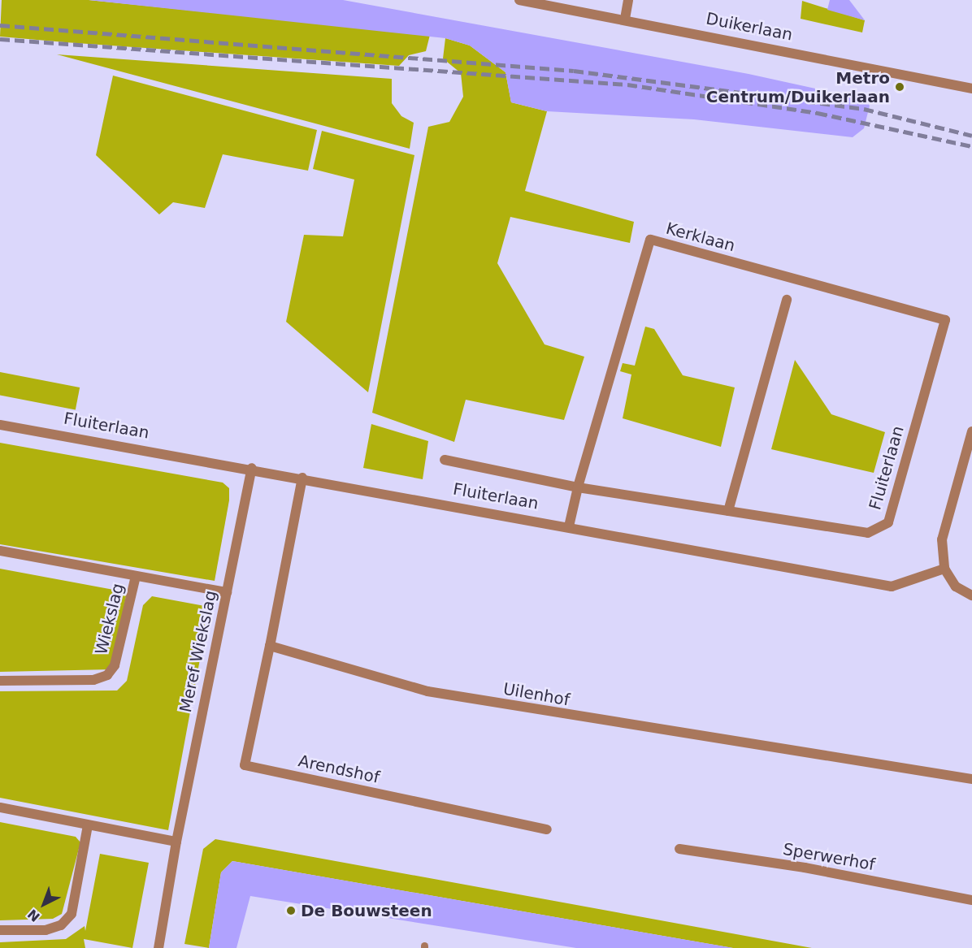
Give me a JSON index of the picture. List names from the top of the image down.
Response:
{
  "streets": {
    "street": [
      "Duikerlaan",
      "Kerklaan",
      "Fluiterlaan",
      "Wiekslag",
      "Meref Wiekslag",
      "Uilenhof",
      "Arendshof",
      "Sperwerhof"
    ]
  },
  "crossings": [
    ["Kerklaan", "Fluiterlaan"],
    ["Fluiterlaan", "Meref Wiekslag"],
    ["Wiekslag", "Meref Wiekslag"],
    ["Uilenhof", "Arendshof"]
  ],
  "places": ["Metro Centrum/Duikerlaan", "De Bouwsteen"],
  "north": "bottom left"
}
